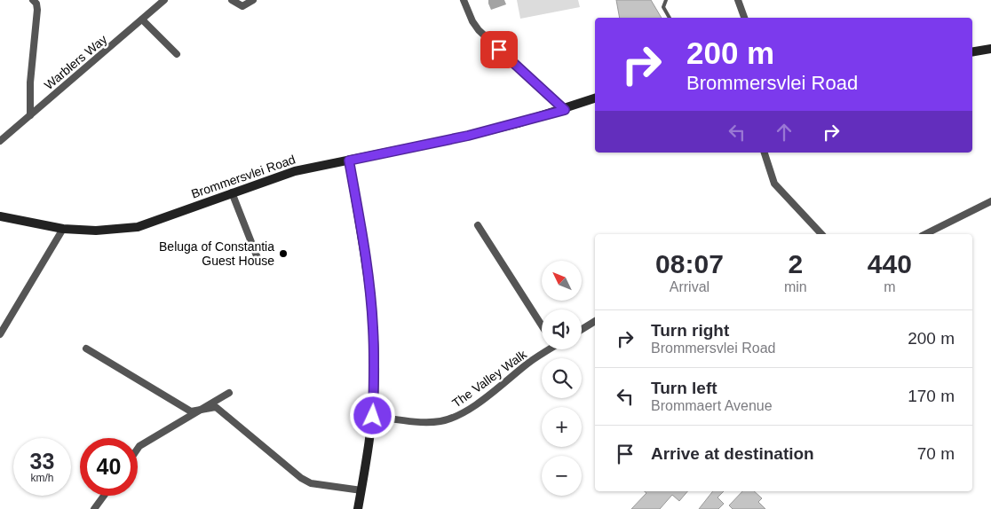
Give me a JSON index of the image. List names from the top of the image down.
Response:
{
  "streets": {
    "street": ["Warblers Way", "Brommersvlei Road", "The Valley Walk"]
  },
  "places": ["Beluga of Constantia Guest House"],
  "north": "top left",
  "page": {
    "turn": ["200 m", "Brommersvlei Road"],
    "eta": [
      "08:07",
      "Arrival",
      "2",
      "min",
      "440",
      "m"
    ],
    "map_buttons": ["+", "−"],
    "list": [
      {
        "name": "Turn right",
        "note": "Brommersvlei Road",
        "value": "200 m"
      },
      {
        "name": "Turn left",
        "note": "Brommaert Avenue",
        "value": "170 m"
      },
      {
        "name": "Arrive at destination",
        "value": "70 m"
      }
    ],
    "speed": "33 km/h",
    "limit": "40"
  }
}
